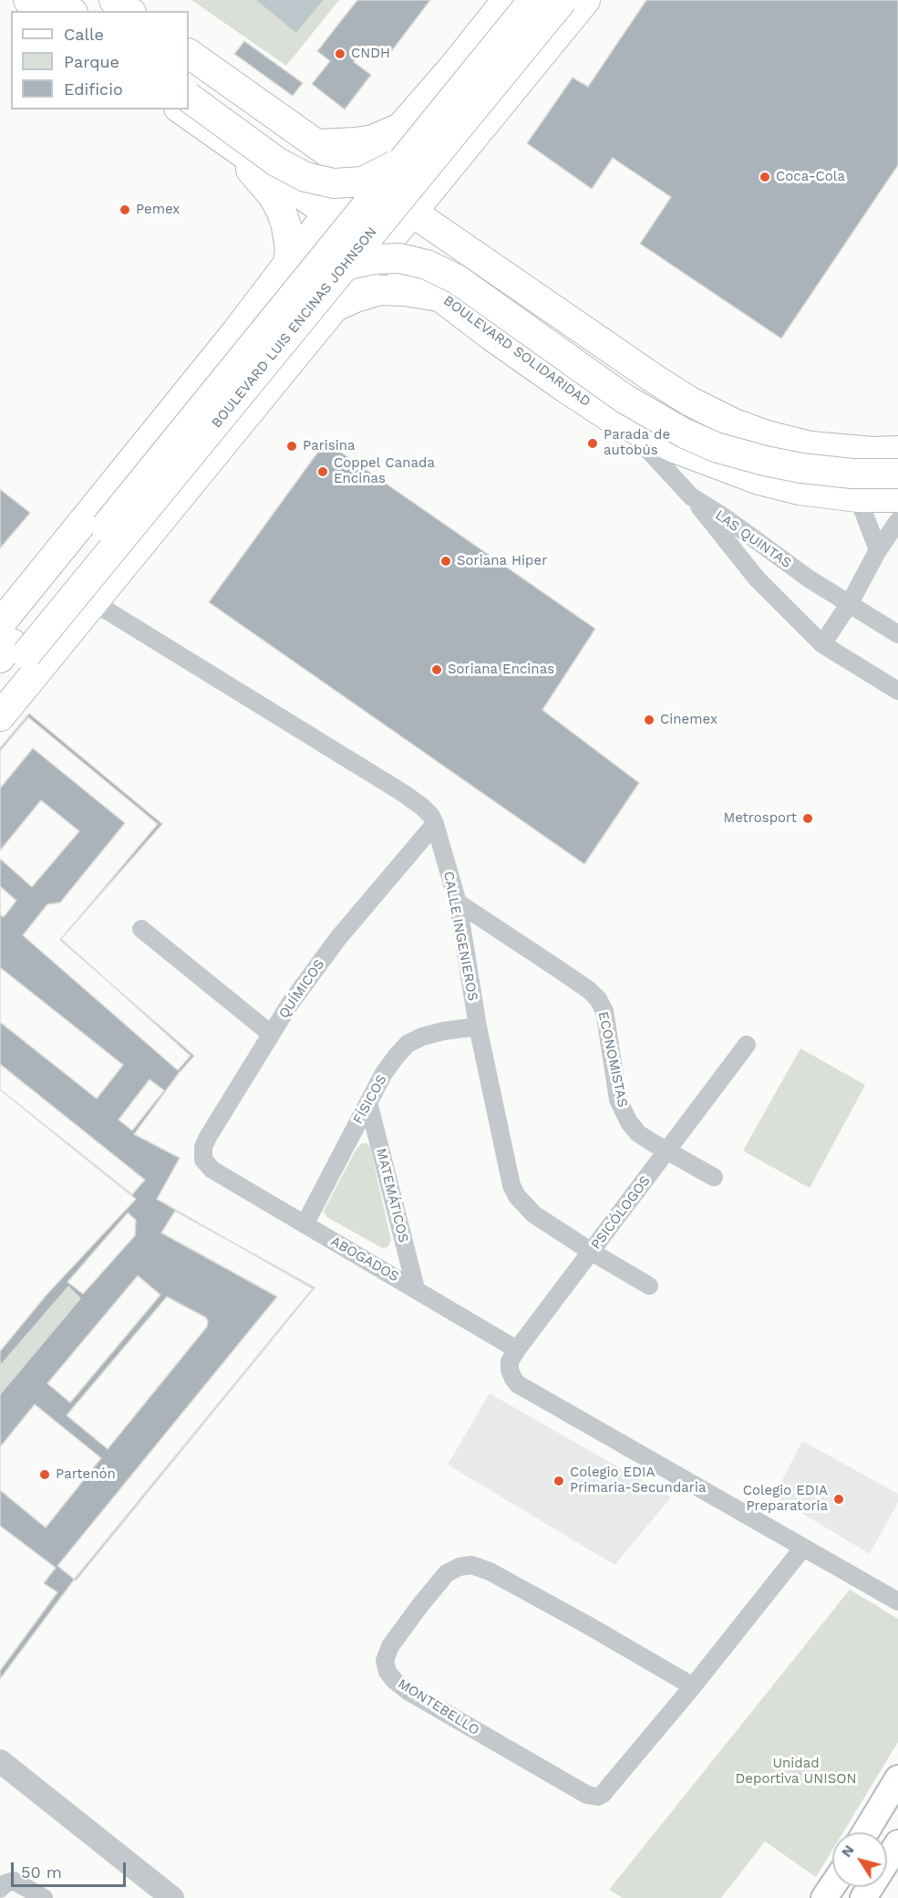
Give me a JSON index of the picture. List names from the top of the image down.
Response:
{
  "streets": {
    "main road": ["BOULEVARD LUIS ENCINAS JOHNSON", "BOULEVARD SOLIDARIDAD"],
    "street": [
      "LAS QUINTAS",
      "CALLE INGENIEROS",
      "QUÍMICOS",
      "ECONOMISTAS",
      "FÍSICOS",
      "MATEMÁTICOS",
      "PSICÓLOGOS",
      "ABOGADOS",
      "MONTEBELLO"
    ]
  },
  "crossings": [
    ["BOULEVARD SOLIDARIDAD", "LAS QUINTAS"],
    ["CALLE INGENIEROS", "QUÍMICOS"],
    ["CALLE INGENIEROS", "ECONOMISTAS"],
    ["CALLE INGENIEROS", "FÍSICOS"],
    ["CALLE INGENIEROS", "PSICÓLOGOS"],
    ["QUÍMICOS", "ABOGADOS"],
    ["ECONOMISTAS", "PSICÓLOGOS"],
    ["FÍSICOS", "MATEMÁTICOS"],
    ["FÍSICOS", "ABOGADOS"],
    ["MATEMÁTICOS", "ABOGADOS"],
    ["PSICÓLOGOS", "ABOGADOS"],
    ["PSICÓLOGOS", "MONTEBELLO"]
  ],
  "parks": ["Unidad Deportiva UNISON"],
  "places": [
    "CNDH",
    "Coca-Cola",
    "Pemex",
    "Parada de autobús",
    "Parisina",
    "Coppel Canada Encinas",
    "Soriana Hiper",
    "Soriana Encinas",
    "Cinemex",
    "Metrosport",
    "Partenón",
    "Colegio EDIA Primaria-Secundaria",
    "Colegio EDIA Preparatoria"
  ],
  "legend": ["Calle", "Parque", "Edificio"],
  "scale_bar": "50 m",
  "north": "top left"
}
